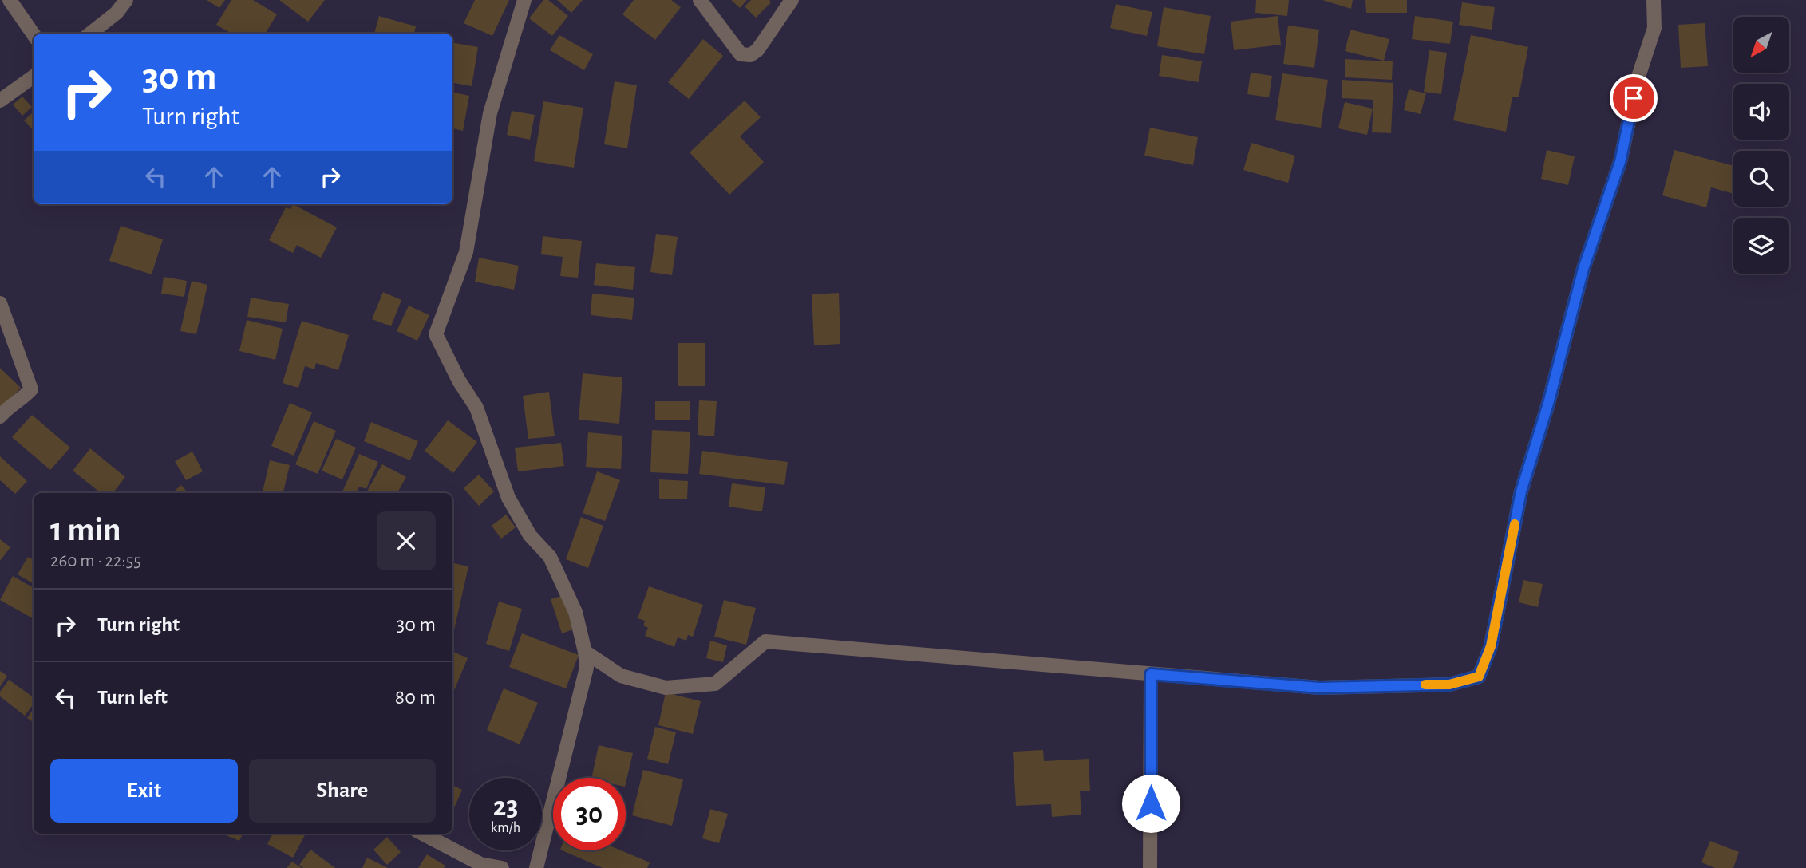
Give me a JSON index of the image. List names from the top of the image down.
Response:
{
  "north": "bottom left",
  "page": {
    "turn": ["30 m", "Turn right"],
    "heading": ["1 min", "260 m · 22:55"],
    "list": [
      {
        "name": "Turn right",
        "value": "30 m"
      },
      {
        "name": "Turn left",
        "value": "80 m"
      }
    ],
    "buttons": ["Exit", "Share"],
    "speed": "23 km/h",
    "limit": "30"
  }
}
